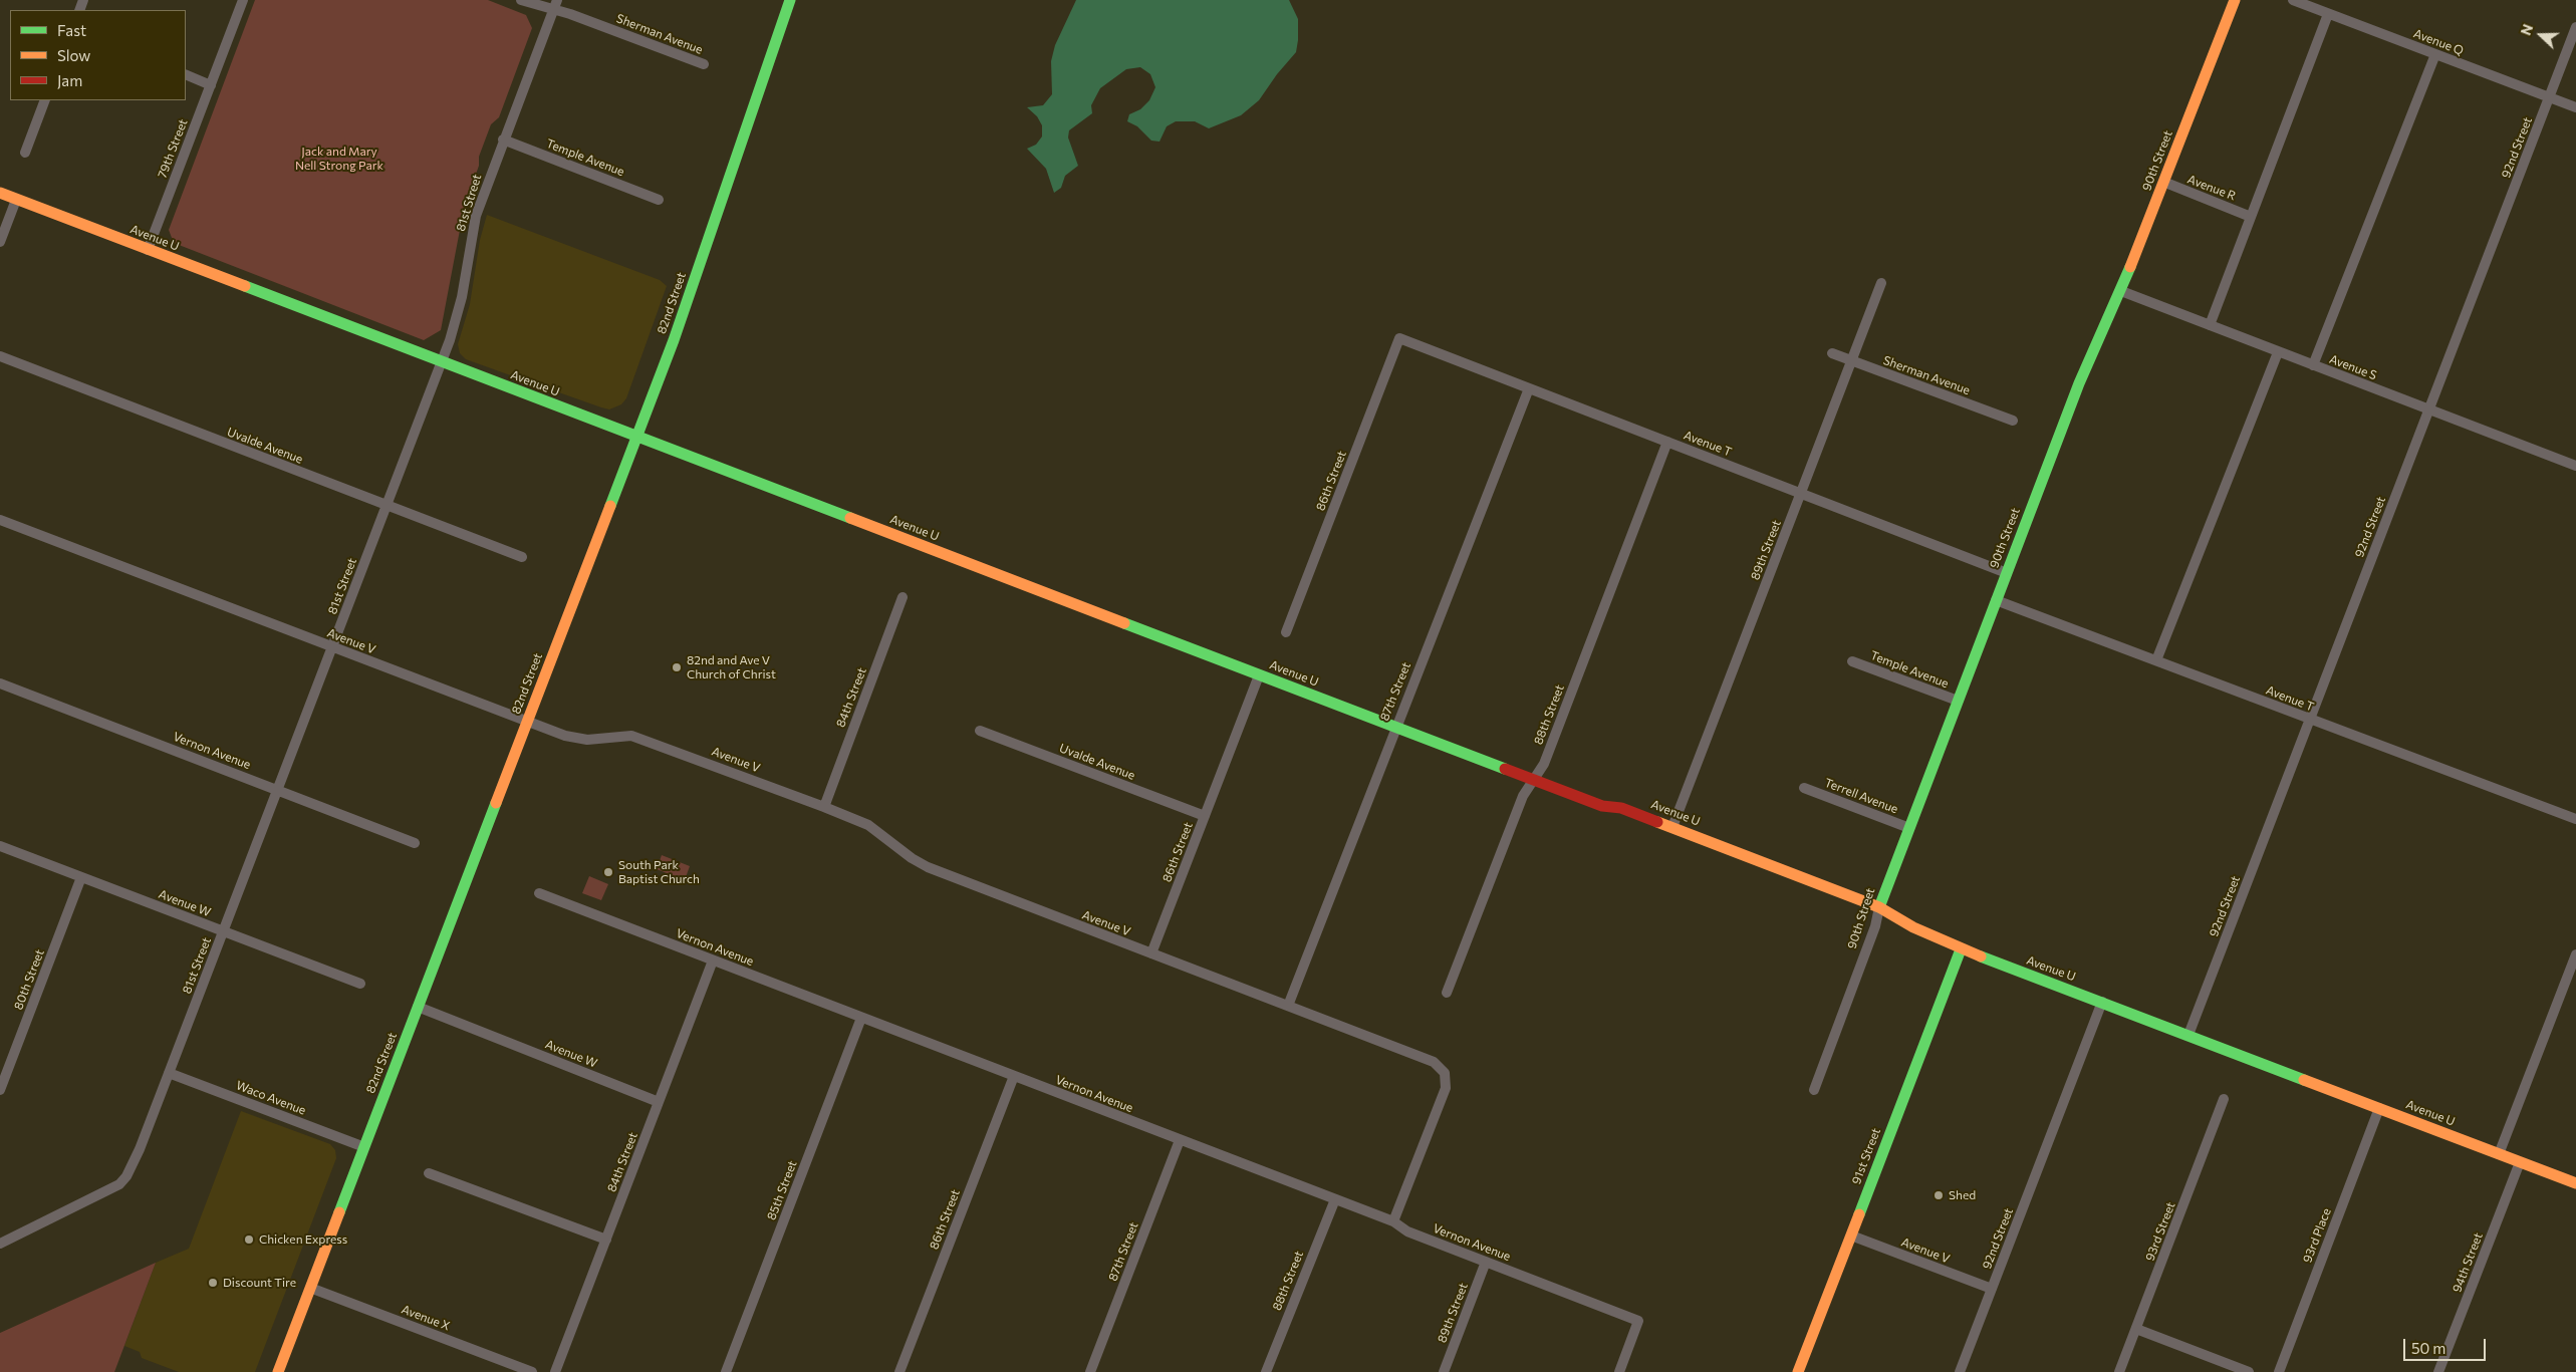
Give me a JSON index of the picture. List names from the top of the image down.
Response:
{
  "streets": {
    "street": [
      "Sherman Avenue",
      "Avenue Q",
      "92nd Street",
      "79th Street",
      "Temple Avenue",
      "90th Street",
      "Avenue R",
      "81st Street",
      "Avenue U",
      "82nd Street",
      "Avenue S",
      "Avenue T",
      "Uvalde Avenue",
      "86th Street",
      "89th Street",
      "Avenue V",
      "87th Street",
      "84th Street",
      "88th Street",
      "Vernon Avenue",
      "Terrell Avenue",
      "Avenue W",
      "80th Street",
      "Waco Avenue",
      "91st Street",
      "85th Street",
      "93rd Street",
      "93rd Place",
      "94th Street",
      "Avenue X"
    ]
  },
  "crossings": [
    ["Sherman Avenue", "81st Street"],
    ["Sherman Avenue", "89th Street"],
    ["Avenue Q", "92nd Street"],
    ["92nd Street", "Avenue U"],
    ["92nd Street", "Avenue S"],
    ["92nd Street", "Avenue T"],
    ["92nd Street", "Avenue V"],
    ["79th Street", "Avenue U"],
    ["Temple Avenue", "90th Street"],
    ["Temple Avenue", "81st Street"],
    ["90th Street", "Avenue R"],
    ["90th Street", "Avenue U"],
    ["90th Street", "Avenue S"],
    ["90th Street", "Avenue T"],
    ["90th Street", "Terrell Avenue"],
    ["81st Street", "Avenue U"],
    ["81st Street", "Uvalde Avenue"],
    ["81st Street", "Avenue V"],
    ["81st Street", "Vernon Avenue"],
    ["81st Street", "Avenue W"],
    ["81st Street", "Waco Avenue"],
    ["Avenue U", "82nd Street"],
    ["Avenue U", "86th Street"],
    ["Avenue U", "89th Street"],
    ["Avenue U", "87th Street"],
    ["Avenue U", "88th Street"],
    ["Avenue U", "91st Street"],
    ["Avenue U", "93rd Place"],
    ["Avenue U", "94th Street"],
    ["82nd Street", "Avenue V"],
    ["82nd Street", "Avenue W"],
    ["82nd Street", "Waco Avenue"],
    ["82nd Street", "Avenue X"],
    ["Avenue T", "86th Street"],
    ["Avenue T", "89th Street"],
    ["Avenue T", "87th Street"],
    ["Avenue T", "88th Street"],
    ["Uvalde Avenue", "86th Street"],
    ["86th Street", "Avenue V"],
    ["86th Street", "Vernon Avenue"],
    ["89th Street", "Vernon Avenue"],
    ["Avenue V", "87th Street"],
    ["Avenue V", "84th Street"],
    ["Avenue V", "Vernon Avenue"],
    ["Avenue V", "91st Street"],
    ["87th Street", "Vernon Avenue"],
    ["84th Street", "Vernon Avenue"],
    ["84th Street", "Avenue W"],
    ["88th Street", "Vernon Avenue"],
    ["Vernon Avenue", "85th Street"],
    ["Avenue W", "80th Street"]
  ],
  "parks": ["Jack and Mary Nell Strong Park"],
  "places": [
    "82nd and Ave V Church of Christ",
    "South Park Baptist Church",
    "Shed",
    "Chicken Express",
    "Discount Tire"
  ],
  "legend": ["Fast", "Slow", "Jam"],
  "scale_bar": "50 m",
  "north": "left"
}
